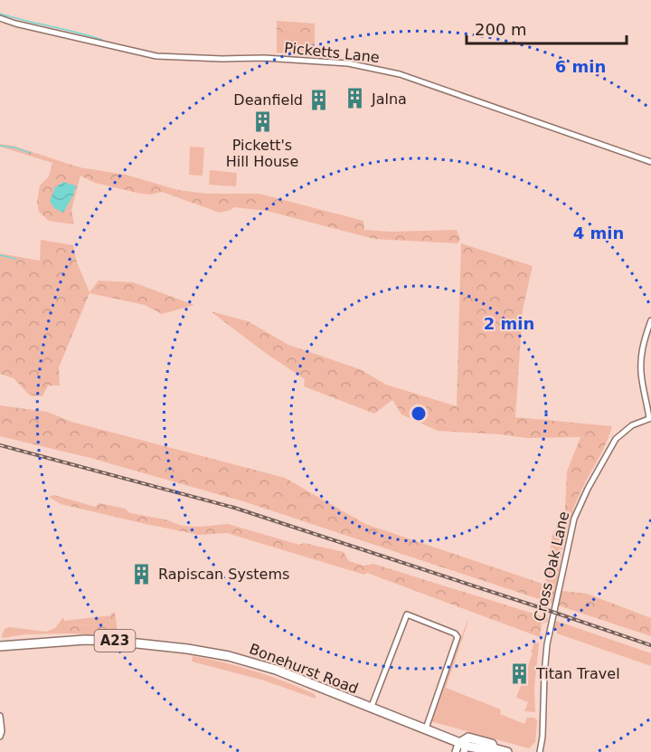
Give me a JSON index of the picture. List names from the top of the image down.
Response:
{
  "streets": {
    "main road": ["A23", "Bonehurst Road"],
    "street": ["Picketts Lane", "Cross Oak Lane"]
  },
  "places": {
    "building": [
      "Jalna",
      "Deanfield",
      "Pickett's Hill House",
      "Rapiscan Systems",
      "Titan Travel"
    ]
  },
  "scale_bar": "200 m",
  "rings": ["6 min", "4 min", "2 min"]
}
